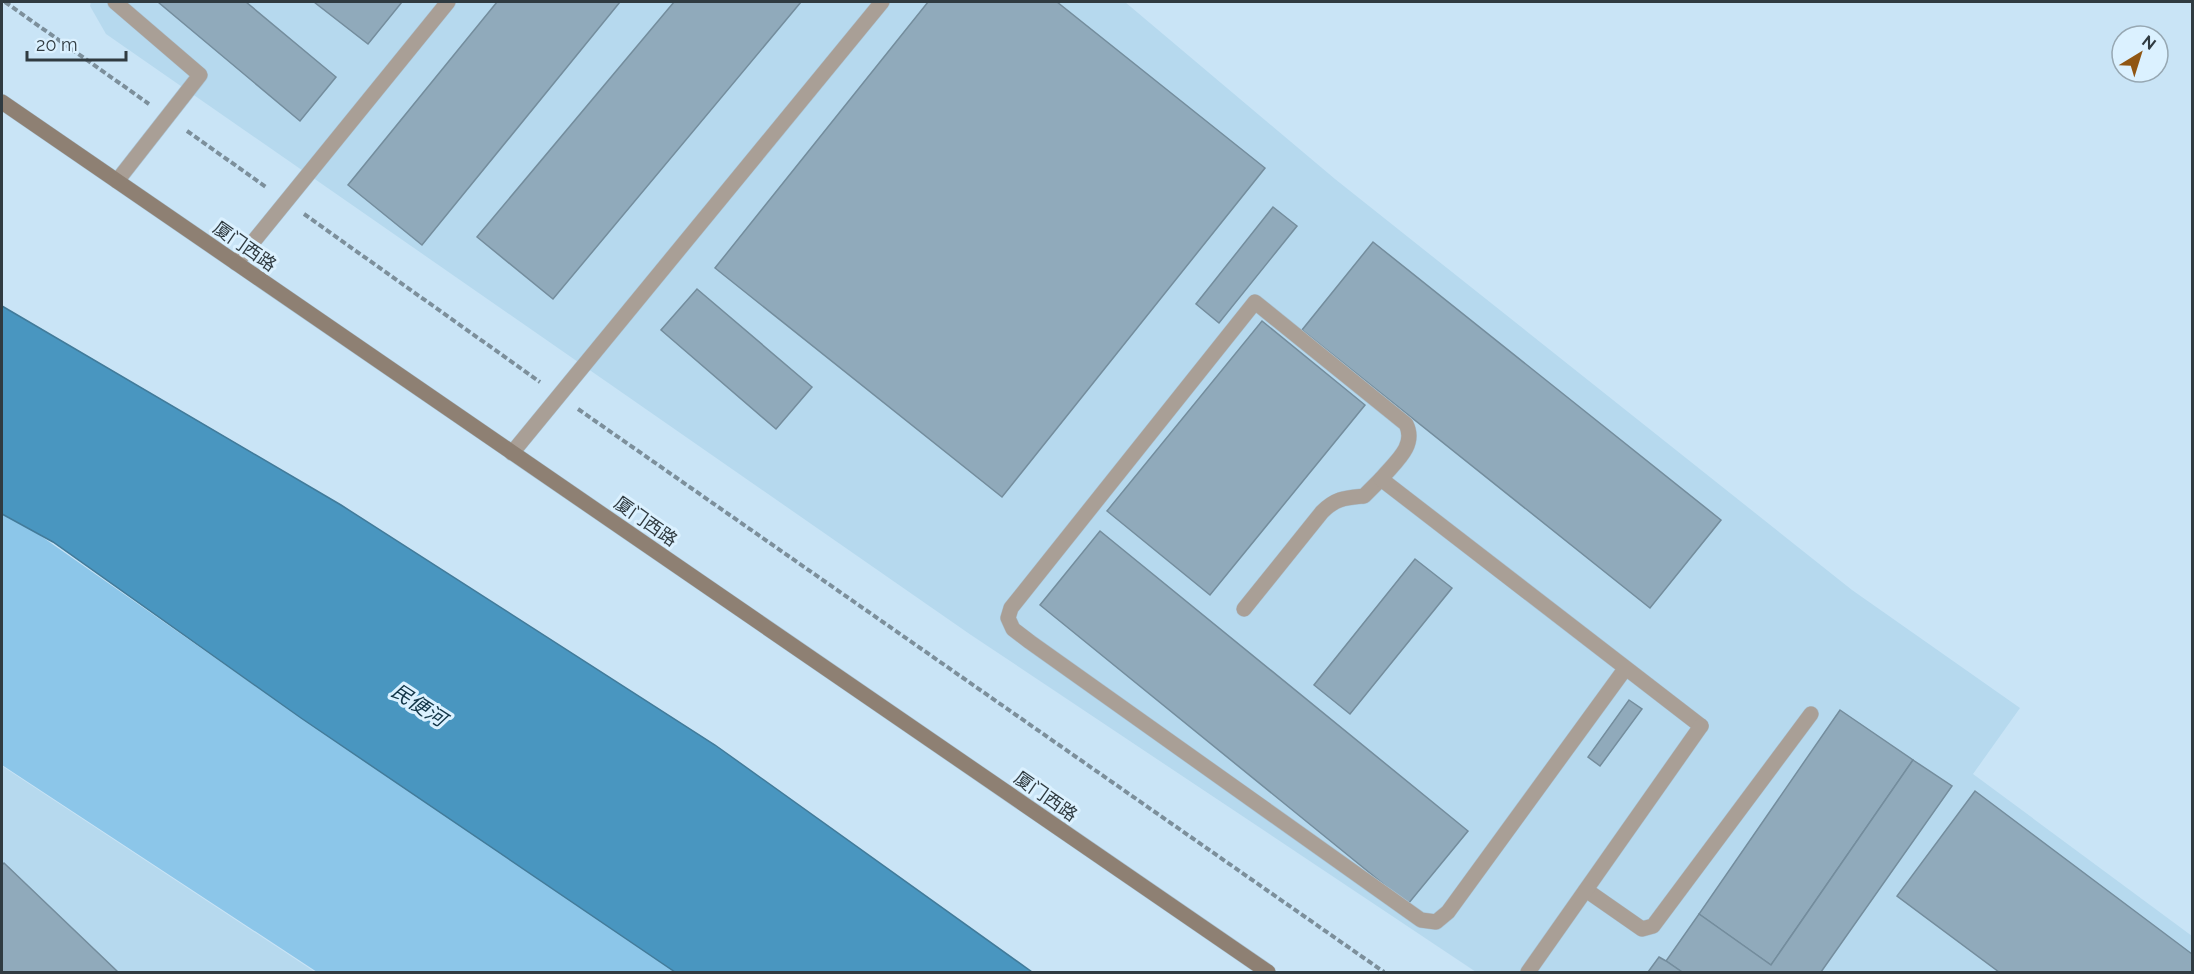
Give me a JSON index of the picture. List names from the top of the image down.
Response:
{
  "streets": {
    "street": ["厦门西路"]
  },
  "water": ["民便河"],
  "scale_bar": "20 m",
  "north": "top right"
}
